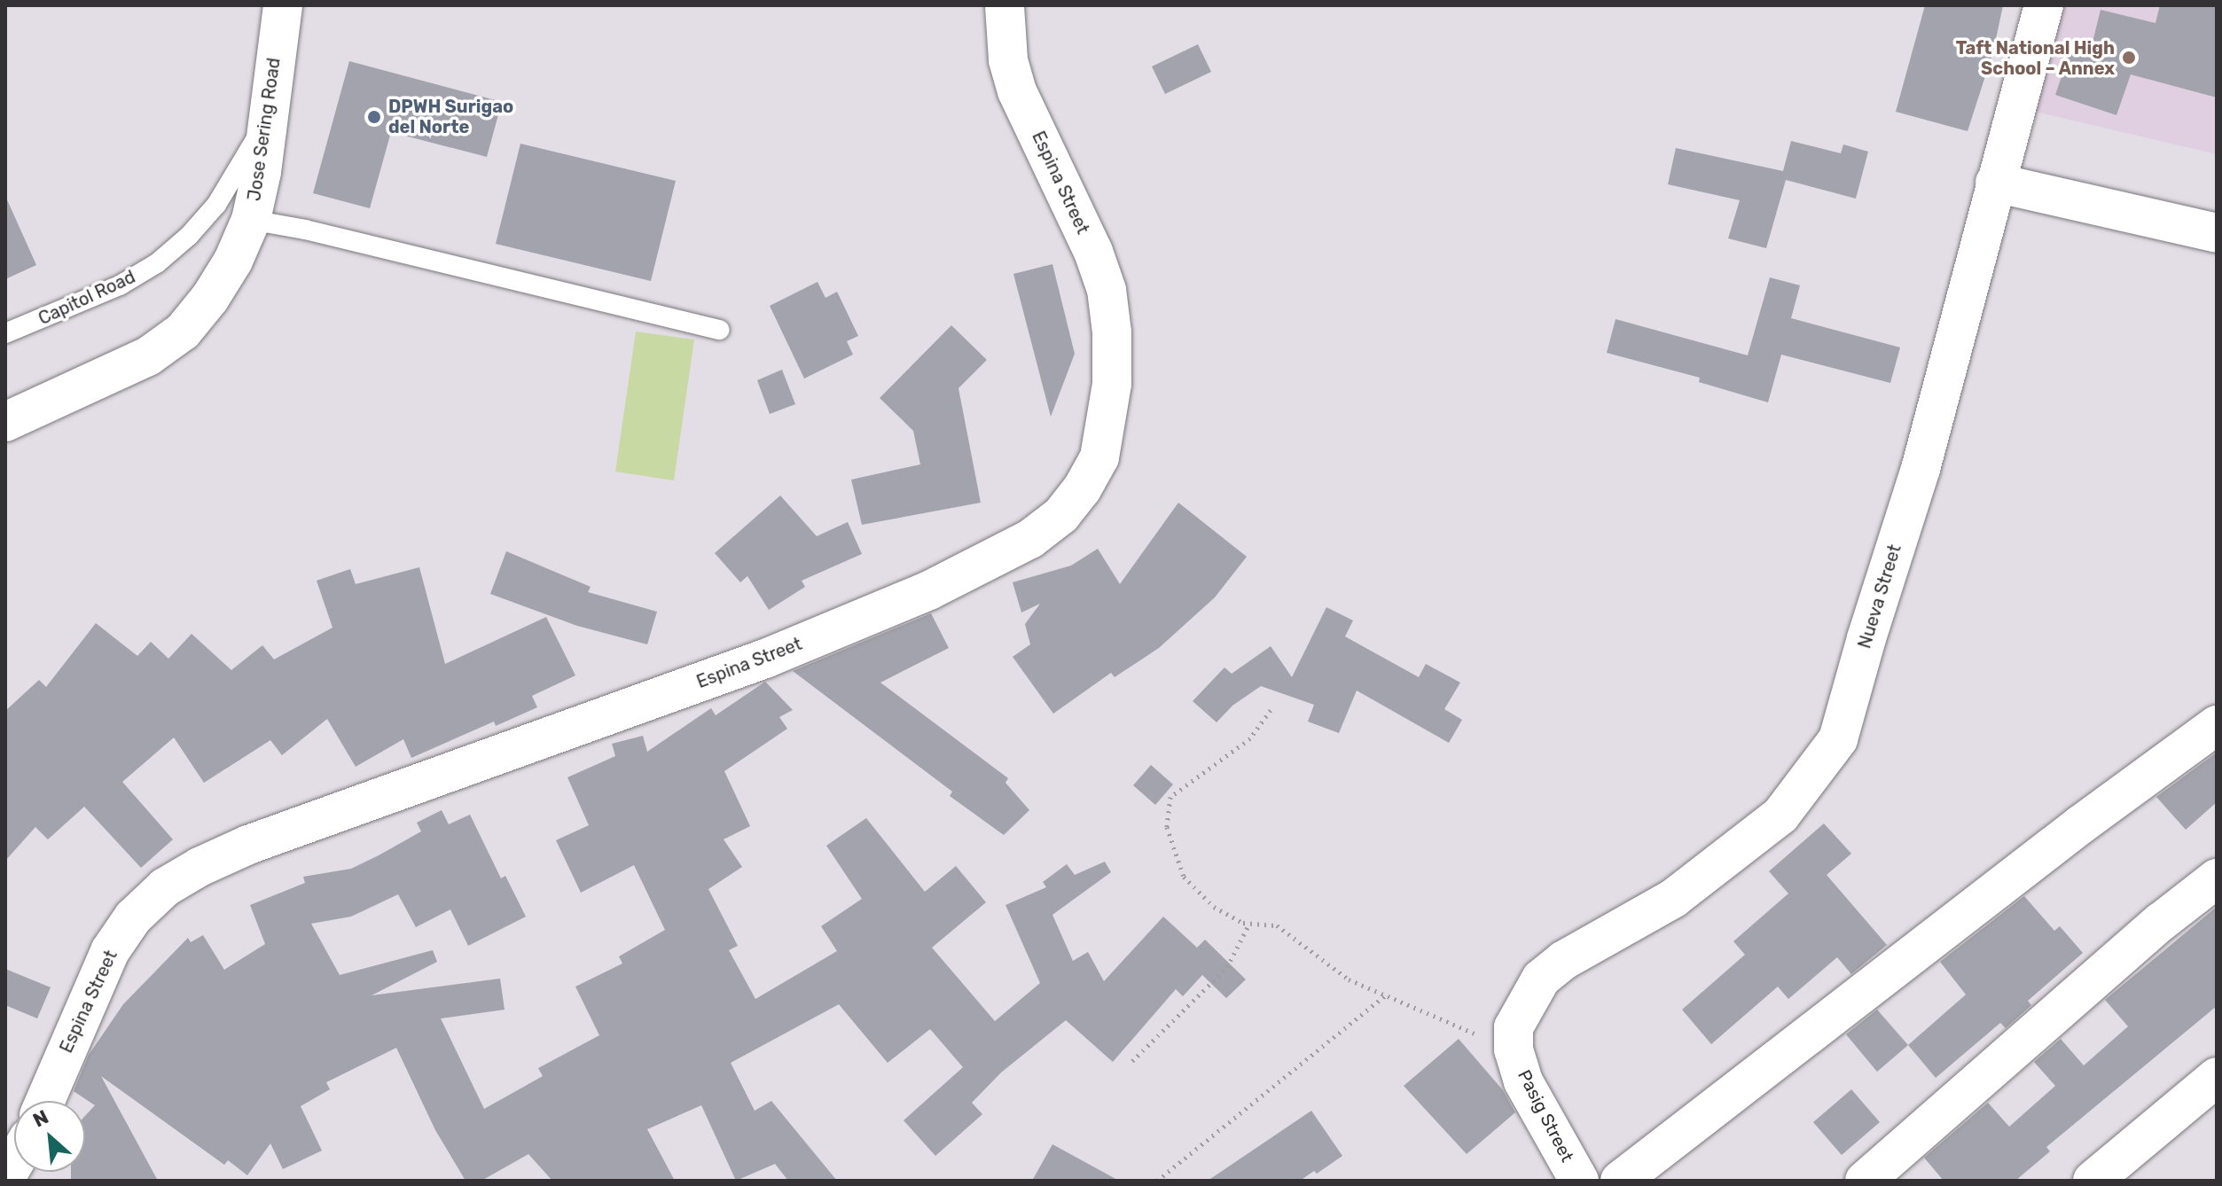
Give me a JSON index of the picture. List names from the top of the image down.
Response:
{
  "streets": {
    "street": [
      "Jose Sering Road",
      "Espina Street",
      "Nueva Street",
      "Pasig Street"
    ],
    "lane": ["Capitol Road"]
  },
  "crossings": [
    ["Jose Sering Road", "Capitol Road"],
    ["Nueva Street", "Pasig Street"]
  ],
  "places": ["Taft National High School – Annex", "DPWH Surigao del Norte"],
  "north": "top left"
}
